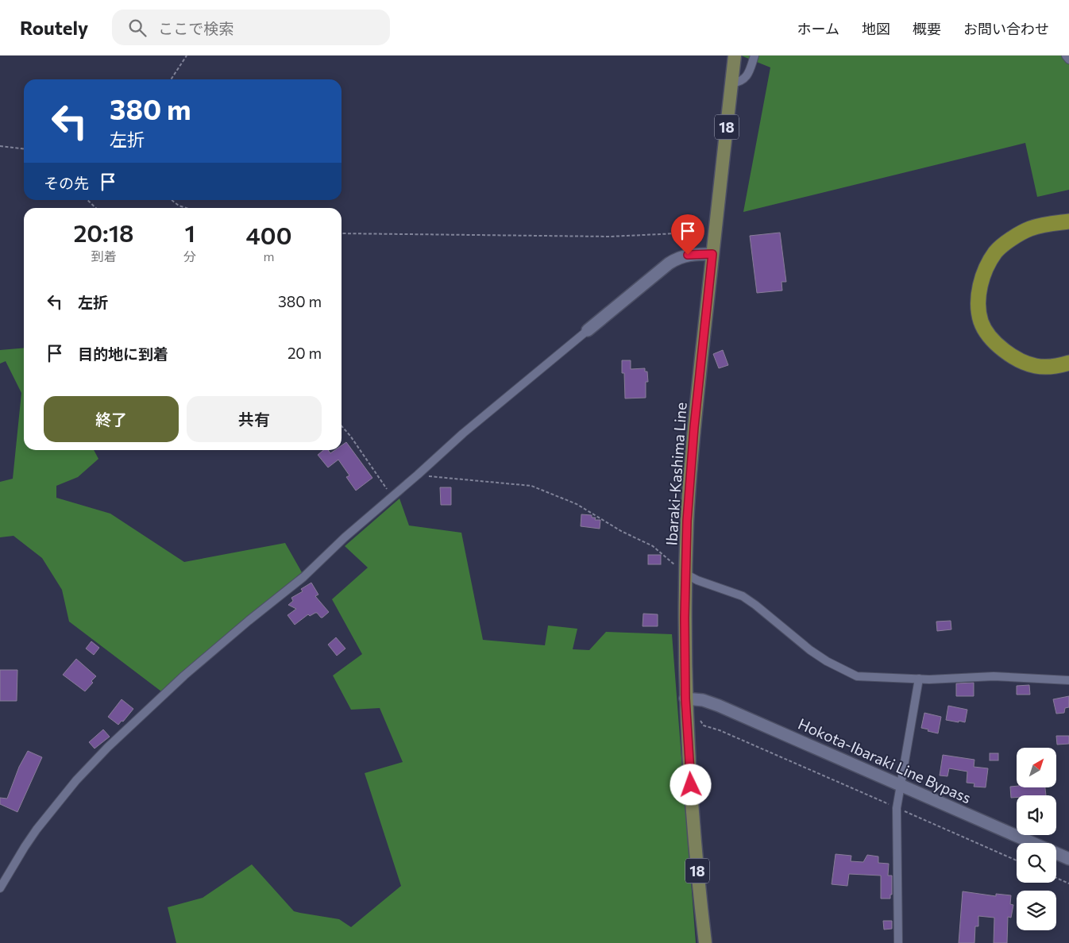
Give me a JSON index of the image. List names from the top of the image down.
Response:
{
  "streets": {
    "main road": ["18", "Ibaraki-Kashima Line", "Hokota-Ibaraki Line Bypass"]
  },
  "crossings": [
    ["Ibaraki-Kashima Line", "Hokota-Ibaraki Line Bypass"]
  ],
  "north": "top right",
  "page": {
    "header": "Routely",
    "search": "ここで検索",
    "nav": [
      "ホーム",
      "地図",
      "概要",
      "お問い合わせ"
    ],
    "turn": ["380 m", "左折"],
    "then": "その先",
    "eta": [
      "20:18",
      "到着",
      "1",
      "分",
      "400",
      "m"
    ],
    "list": [
      {
        "name": "左折",
        "value": "380 m"
      },
      {
        "name": "目的地に到着",
        "value": "20 m"
      }
    ],
    "buttons": ["終了", "共有"]
  }
}
